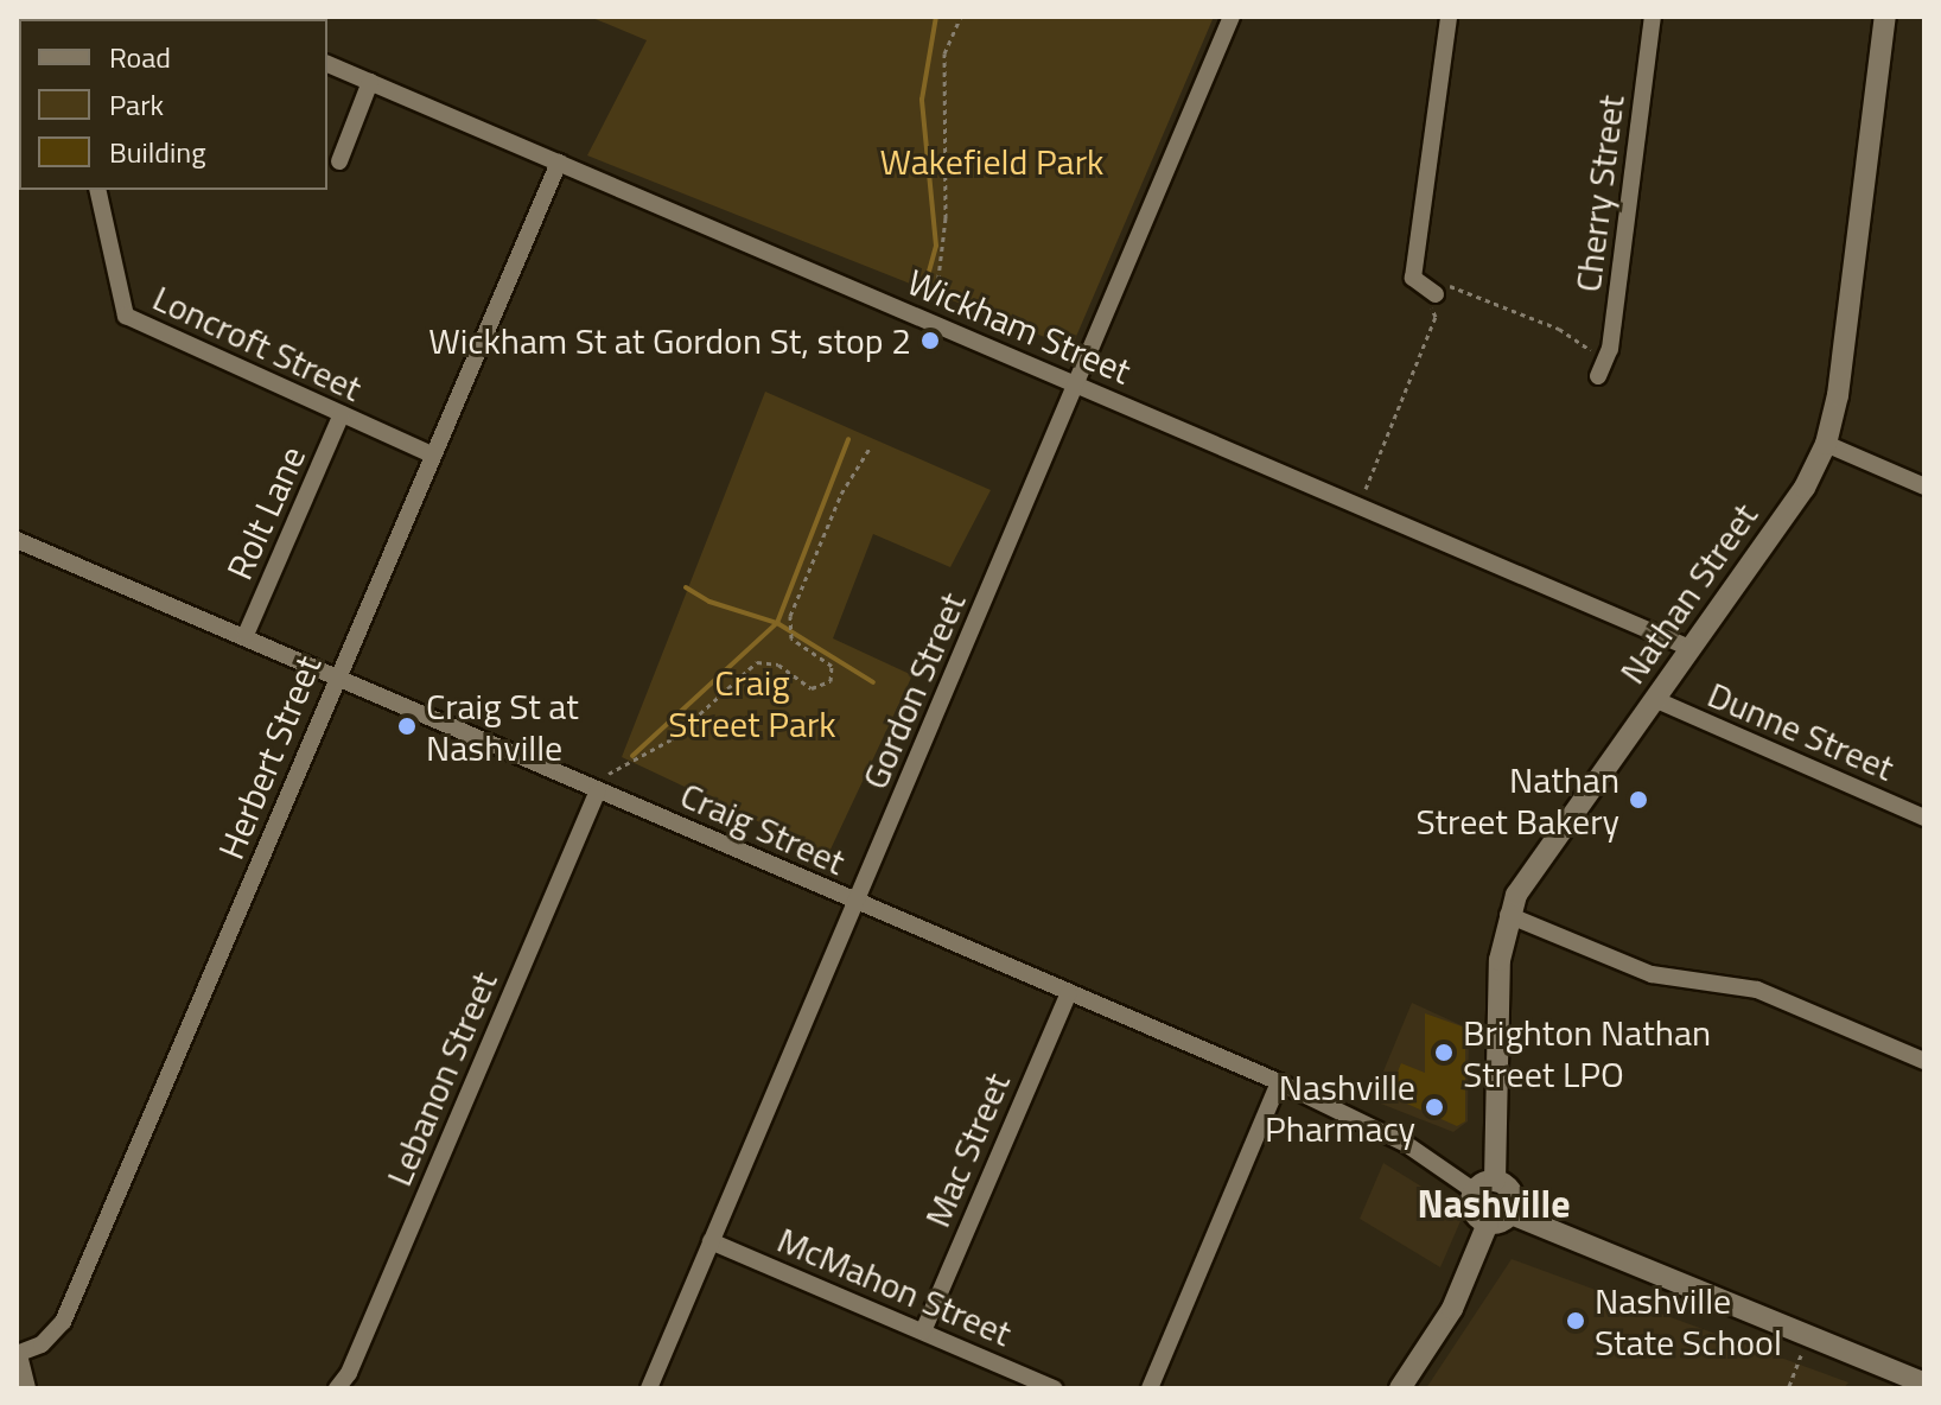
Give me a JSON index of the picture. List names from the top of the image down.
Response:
{
  "streets": {
    "street": [
      "Cherry Street",
      "Wickham Street",
      "Loncroft Street",
      "Rolt Lane",
      "Nathan Street",
      "Gordon Street",
      "Dunne Street",
      "Herbert Street",
      "Craig Street",
      "Lebanon Street",
      "Mac Street",
      "McMahon Street"
    ]
  },
  "crossings": [
    ["Wickham Street", "Nathan Street"],
    ["Wickham Street", "Gordon Street"],
    ["Wickham Street", "Herbert Street"],
    ["Loncroft Street", "Rolt Lane"],
    ["Loncroft Street", "Herbert Street"],
    ["Rolt Lane", "Craig Street"],
    ["Nathan Street", "Dunne Street"],
    ["Nathan Street", "Craig Street"],
    ["Gordon Street", "Craig Street"],
    ["Gordon Street", "McMahon Street"],
    ["Herbert Street", "Craig Street"],
    ["Craig Street", "Lebanon Street"],
    ["Craig Street", "Mac Street"],
    ["Mac Street", "McMahon Street"]
  ],
  "districts": ["Nashville"],
  "parks": ["Wakefield Park", "Craig Street Park"],
  "places": [
    "Wickham St at Gordon St, stop 2",
    "Craig St at Nashville",
    "Nathan Street Bakery",
    "Brighton Nathan Street LPO",
    "Nashville Pharmacy",
    "Nashville State School"
  ],
  "legend": ["Road", "Park", "Building"]
}
